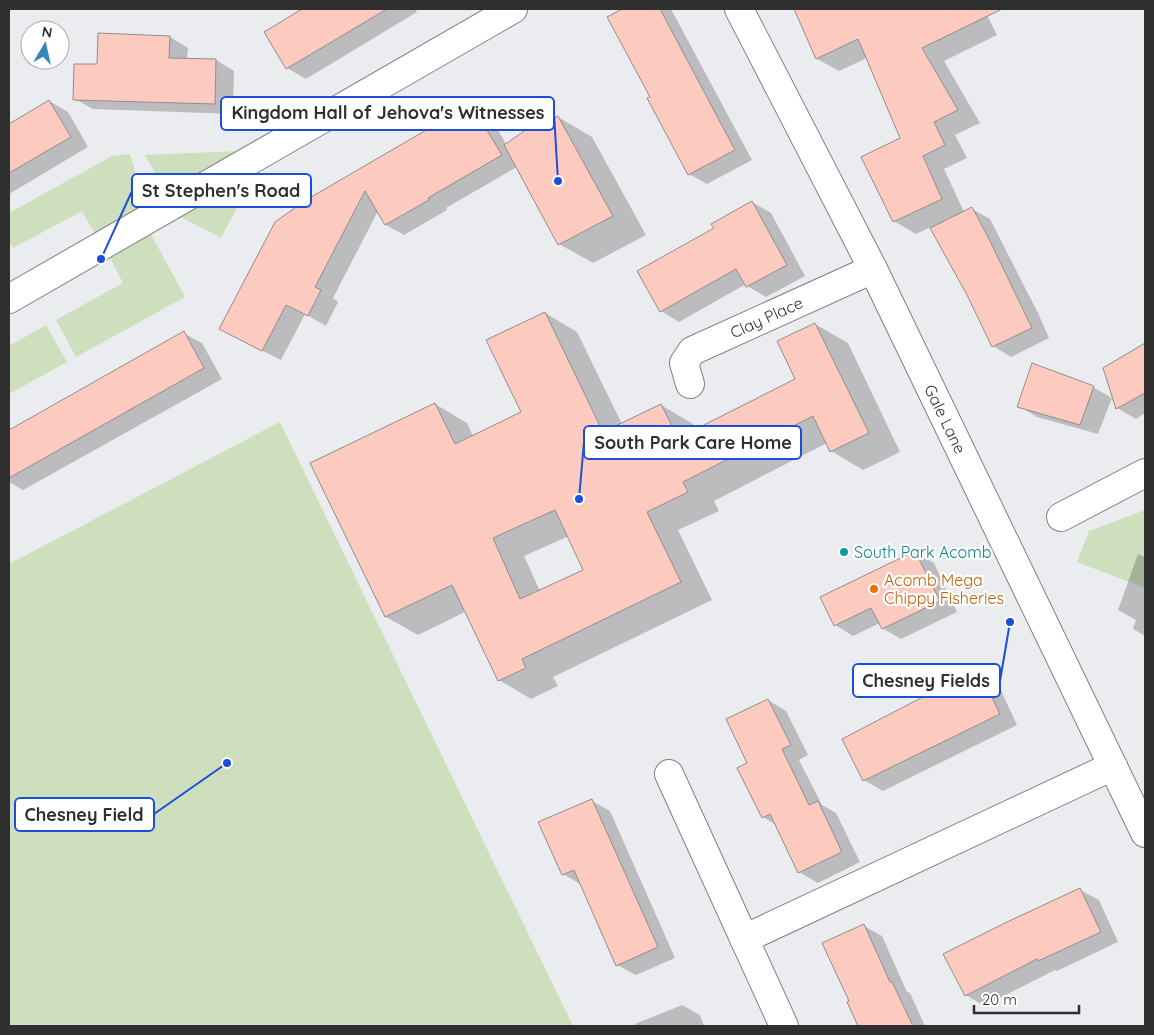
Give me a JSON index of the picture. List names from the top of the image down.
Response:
{
  "streets": {
    "street": ["Clay Place", "Gale Lane"]
  },
  "crossings": [
    ["Clay Place", "Gale Lane"]
  ],
  "places": [
    "Kingdom Hall of Jehova's Witnesses",
    "St Stephen's Road",
    "South Park Care Home",
    "South Park Acomb",
    "Acomb Mega Chippy Fisheries",
    "Chesney Fields",
    "Chesney Field"
  ],
  "scale_bar": "20 m",
  "north": "top"
}
